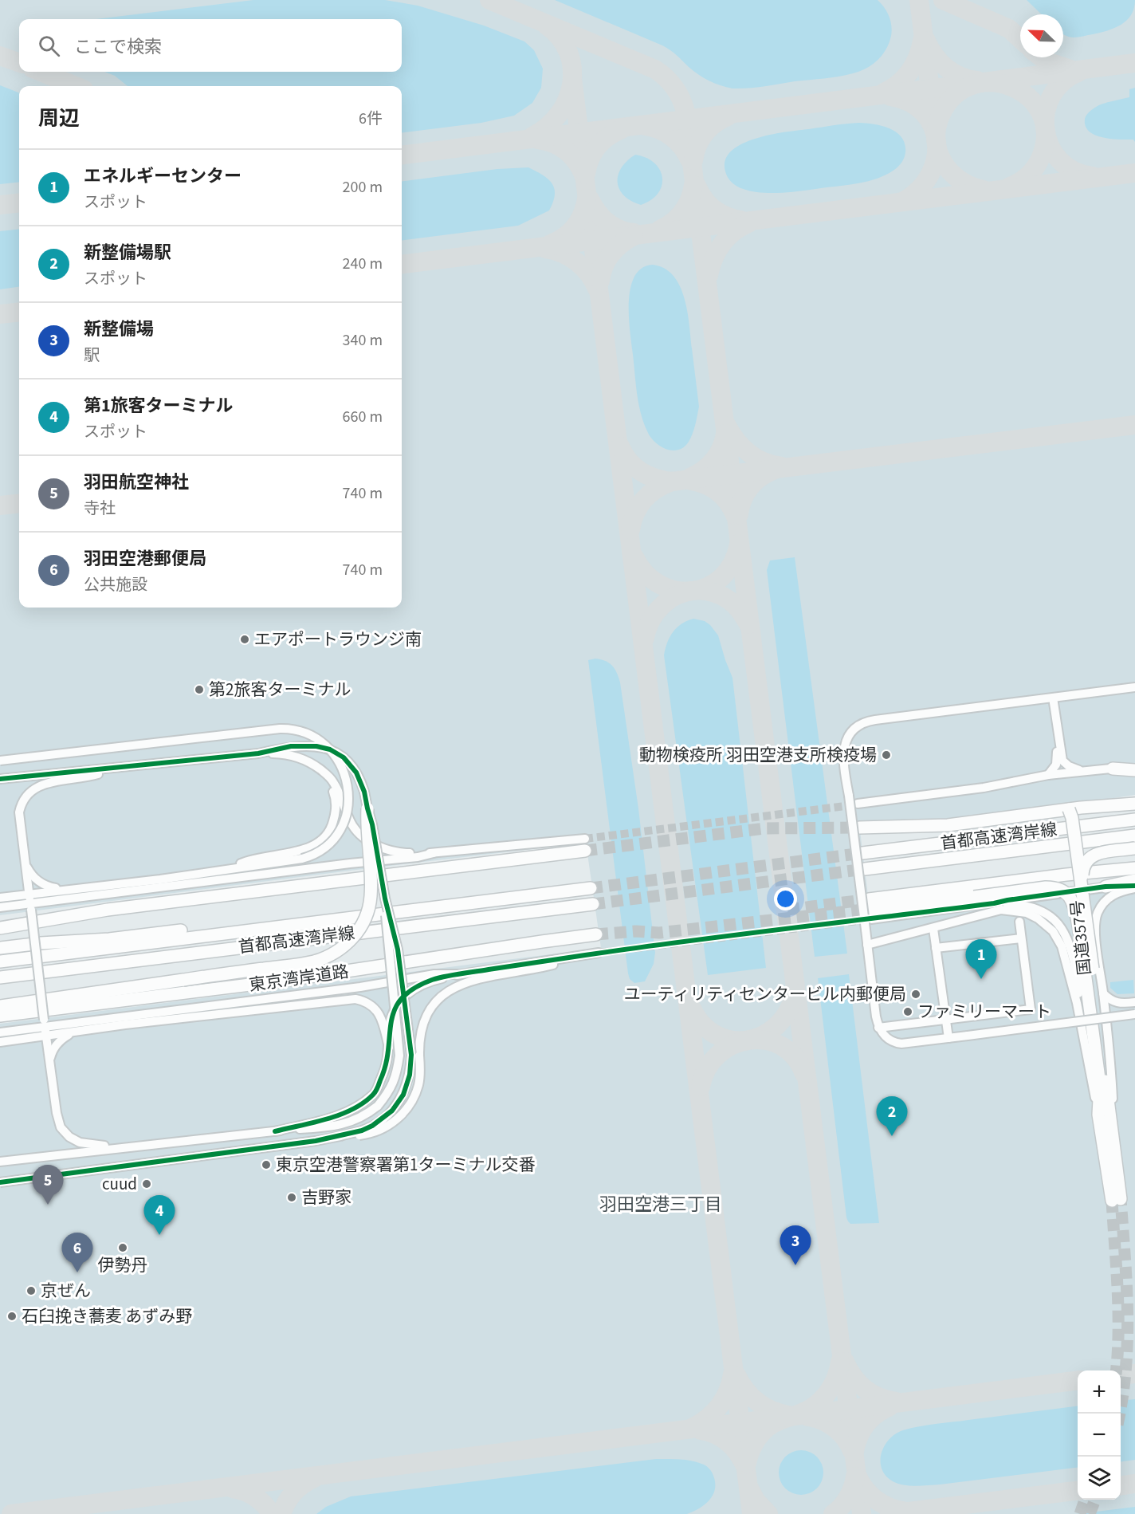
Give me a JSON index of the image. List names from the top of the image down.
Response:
{
  "streets": {
    "highway": ["首都高速湾岸線", "国道357号", "東京湾岸道路"]
  },
  "districts": ["羽田空港三丁目"],
  "places": [
    "エアポートラウンジ南",
    "第2旅客ターミナル",
    "動物検疫所 羽田空港支所検疫場",
    "ユーティリティセンタービル内郵便局",
    "ファミリーマート",
    "東京空港警察署第1ターミナル交番",
    "cuud",
    "吉野家",
    "伊勢丹",
    "京ぜん",
    "石臼挽き蕎麦 あずみ野"
  ],
  "north": "top left",
  "page": {
    "search": "ここで検索",
    "heading": ["周辺", "6件"],
    "list": [
      {
        "mark": "1",
        "name": "エネルギーセンター",
        "note": "スポット",
        "value": "200 m"
      },
      {
        "mark": "2",
        "name": "新整備場駅",
        "note": "スポット",
        "value": "240 m"
      },
      {
        "mark": "3",
        "name": "新整備場",
        "note": "駅",
        "value": "340 m"
      },
      {
        "mark": "4",
        "name": "第1旅客ターミナル",
        "note": "スポット",
        "value": "660 m"
      },
      {
        "mark": "5",
        "name": "羽田航空神社",
        "note": "寺社",
        "value": "740 m"
      },
      {
        "mark": "6",
        "name": "羽田空港郵便局",
        "note": "公共施設",
        "value": "740 m"
      }
    ],
    "pins": [
      "1",
      "2",
      "5",
      "4",
      "3",
      "6"
    ],
    "map_buttons": ["+", "−"]
  }
}
